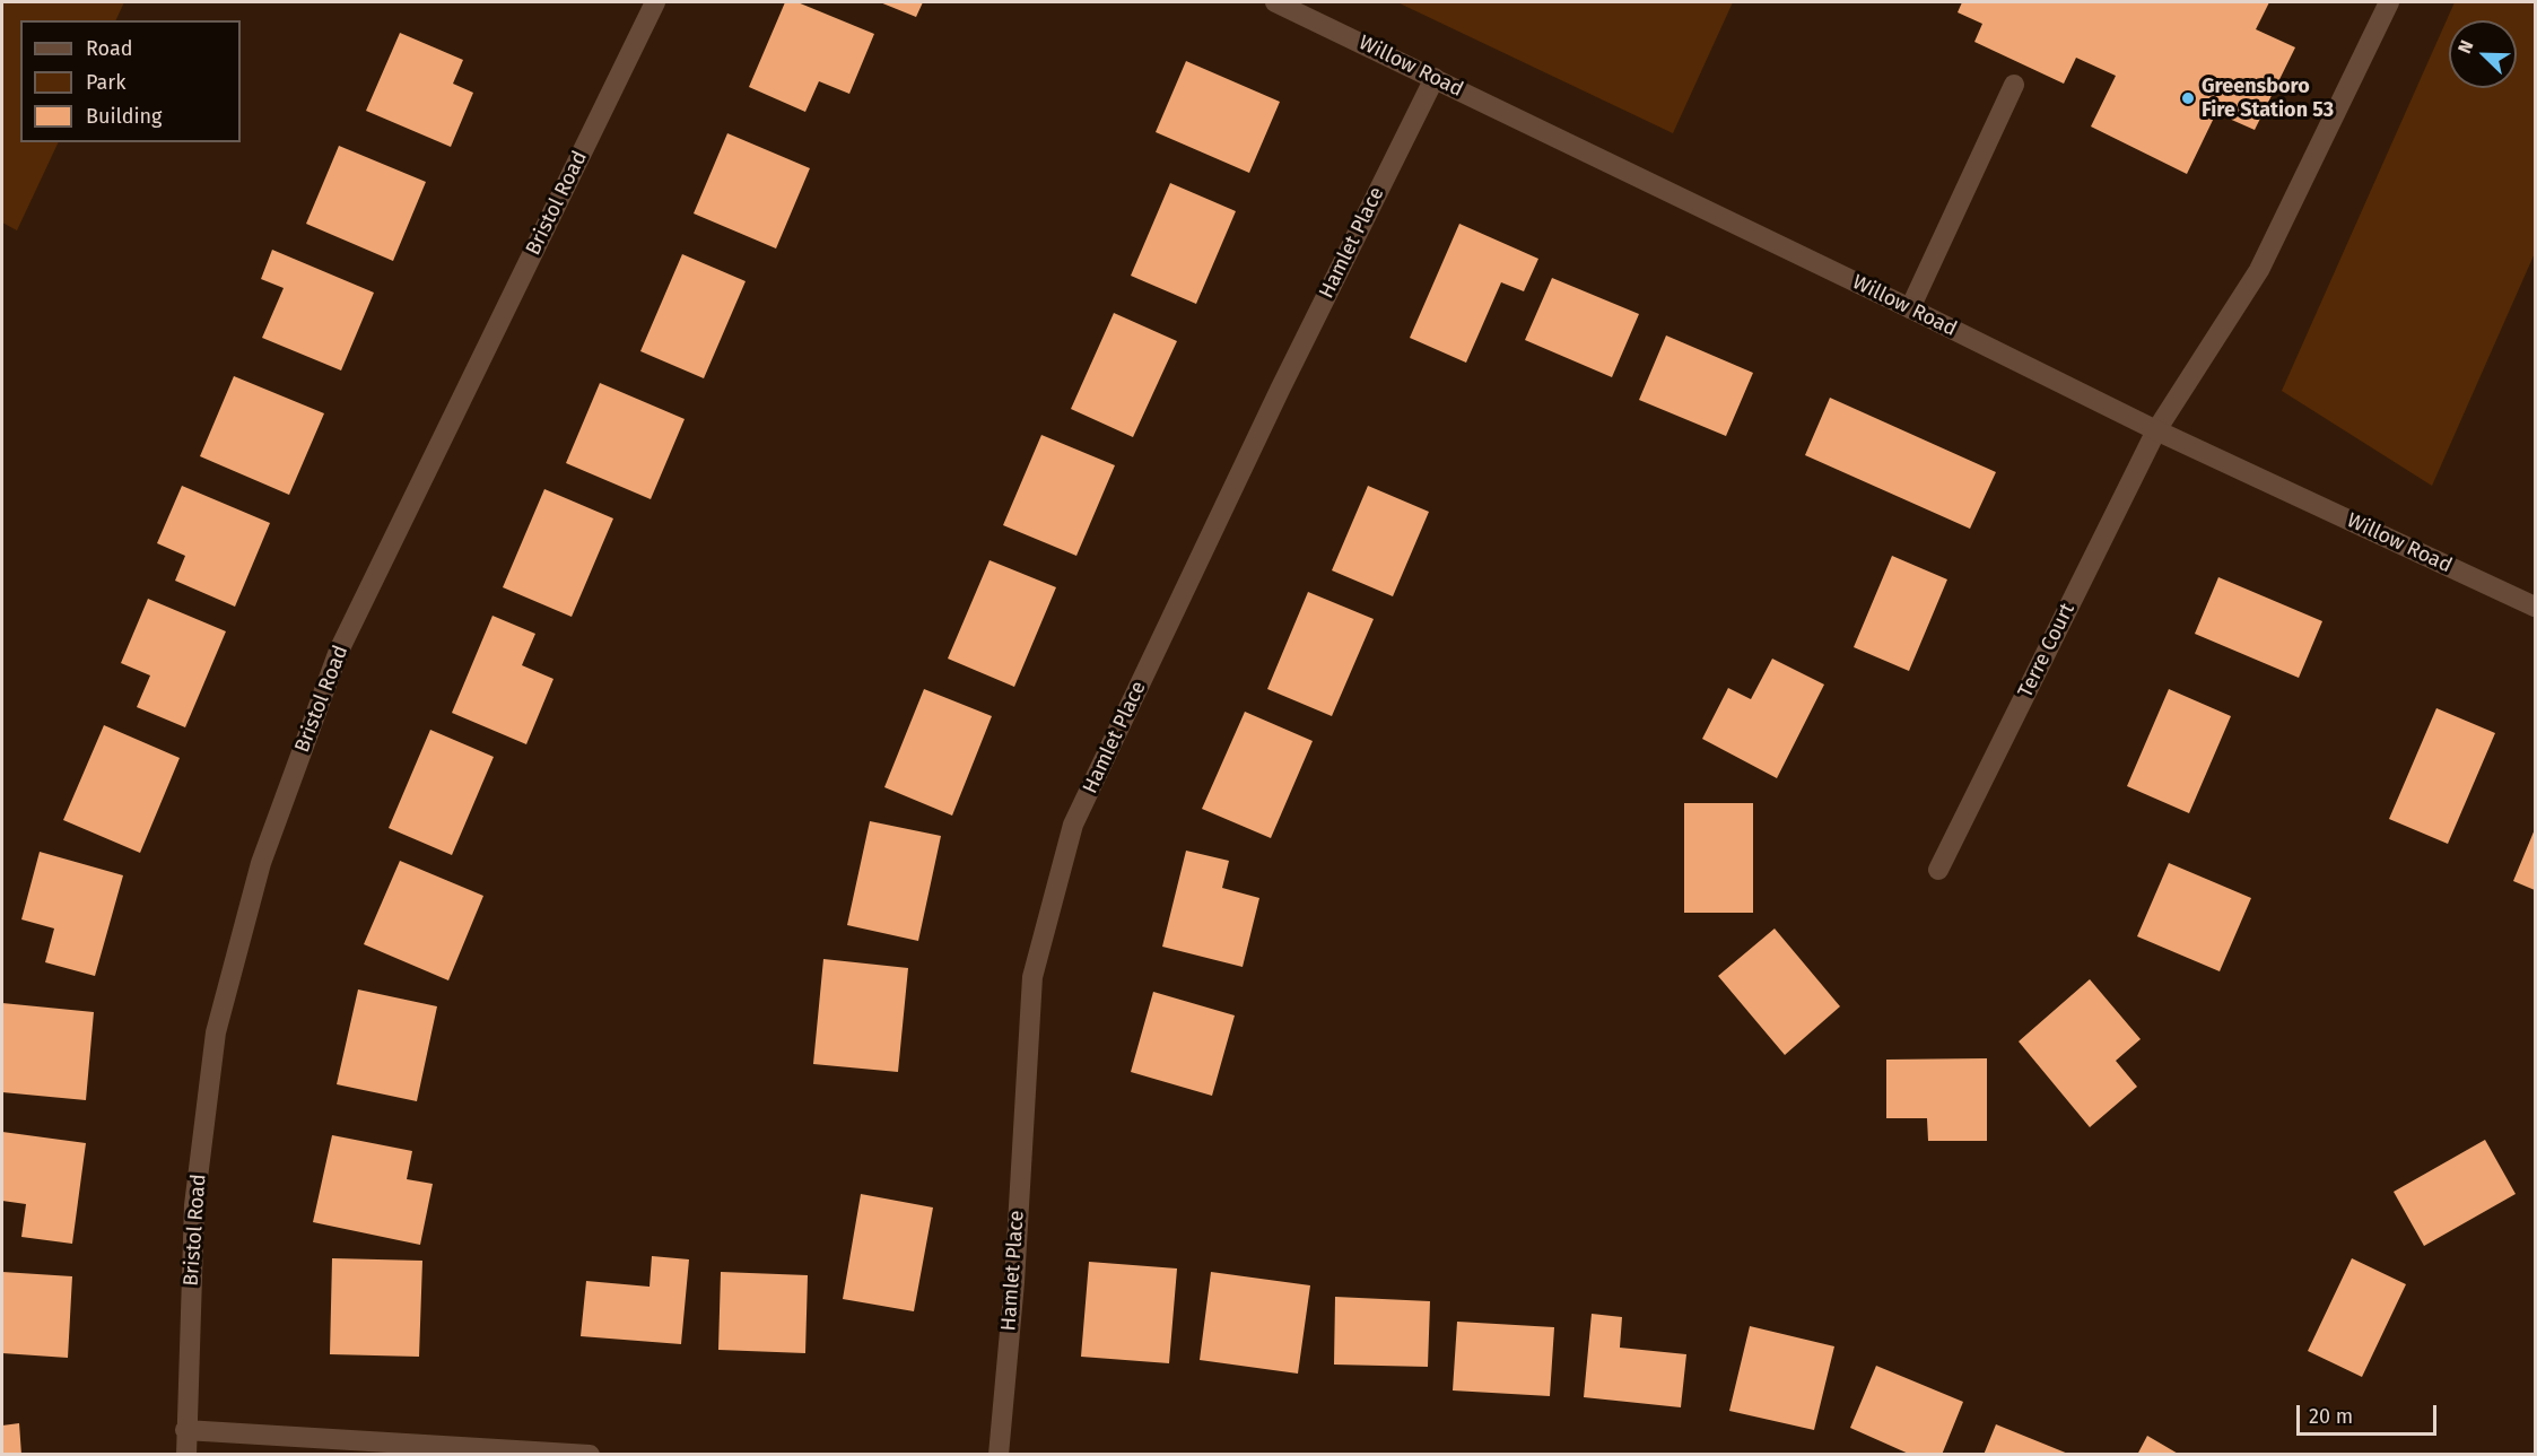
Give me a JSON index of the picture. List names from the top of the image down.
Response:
{
  "streets": {
    "street": [
      "Willow Road",
      "Bristol Road",
      "Hamlet Place",
      "Terre Court"
    ]
  },
  "crossings": [
    ["Willow Road", "Hamlet Place"],
    ["Willow Road", "Terre Court"]
  ],
  "places": ["Greensboro Fire Station 53"],
  "legend": ["Road", "Park", "Building"],
  "scale_bar": "20 m",
  "north": "top left"
}
